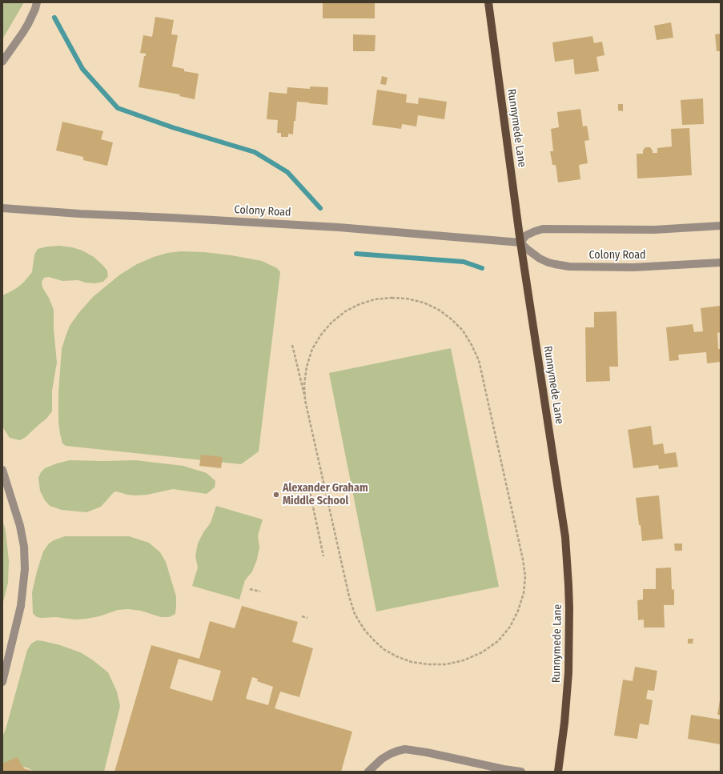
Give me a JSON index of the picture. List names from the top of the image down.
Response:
{
  "streets": {
    "main road": ["Runnymede Lane"],
    "street": ["Colony Road"]
  },
  "crossings": [
    ["Runnymede Lane", "Colony Road"]
  ],
  "places": ["Alexander Graham Middle School"]
}
